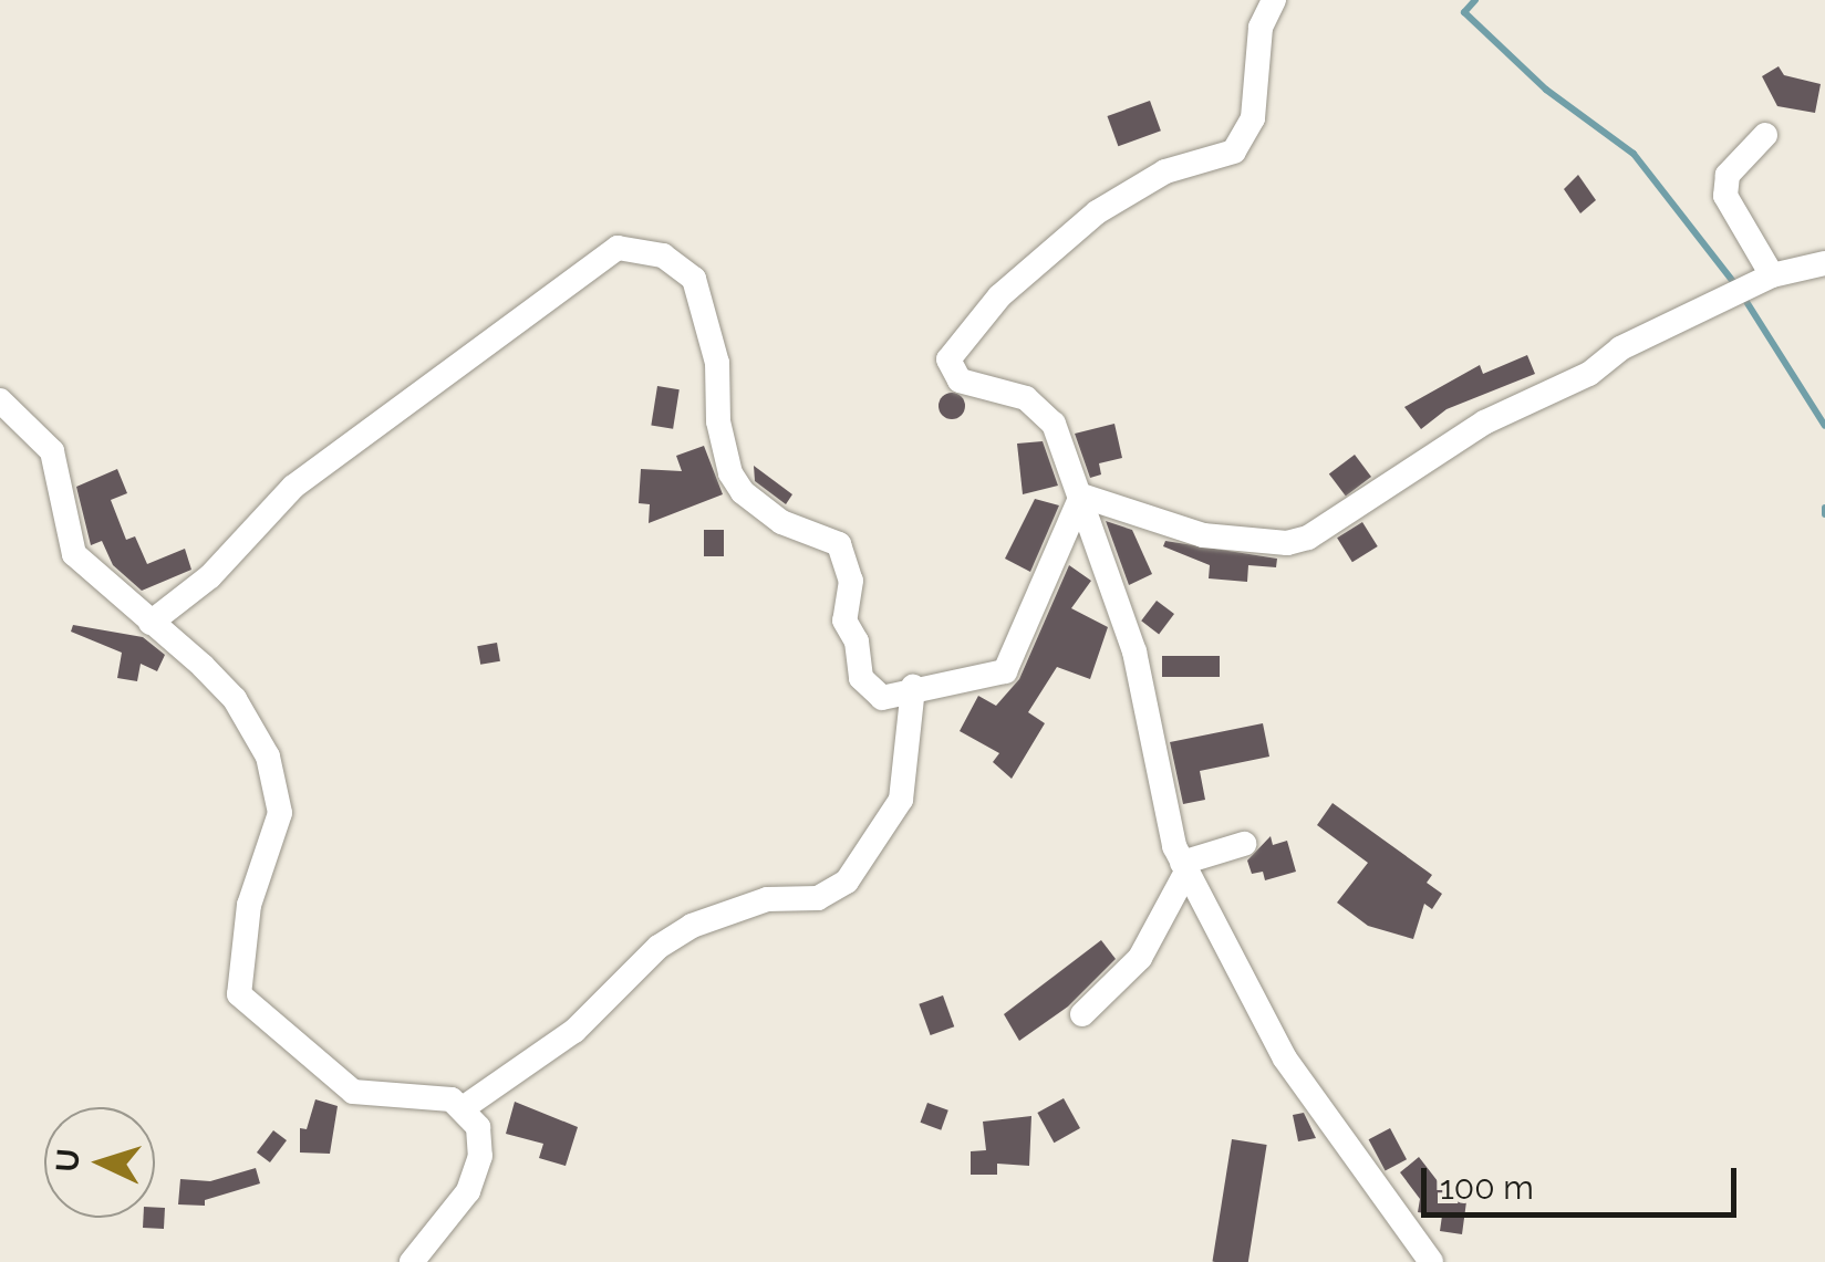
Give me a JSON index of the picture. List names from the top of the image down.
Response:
{
  "scale_bar": "100 m",
  "north": "left"
}
